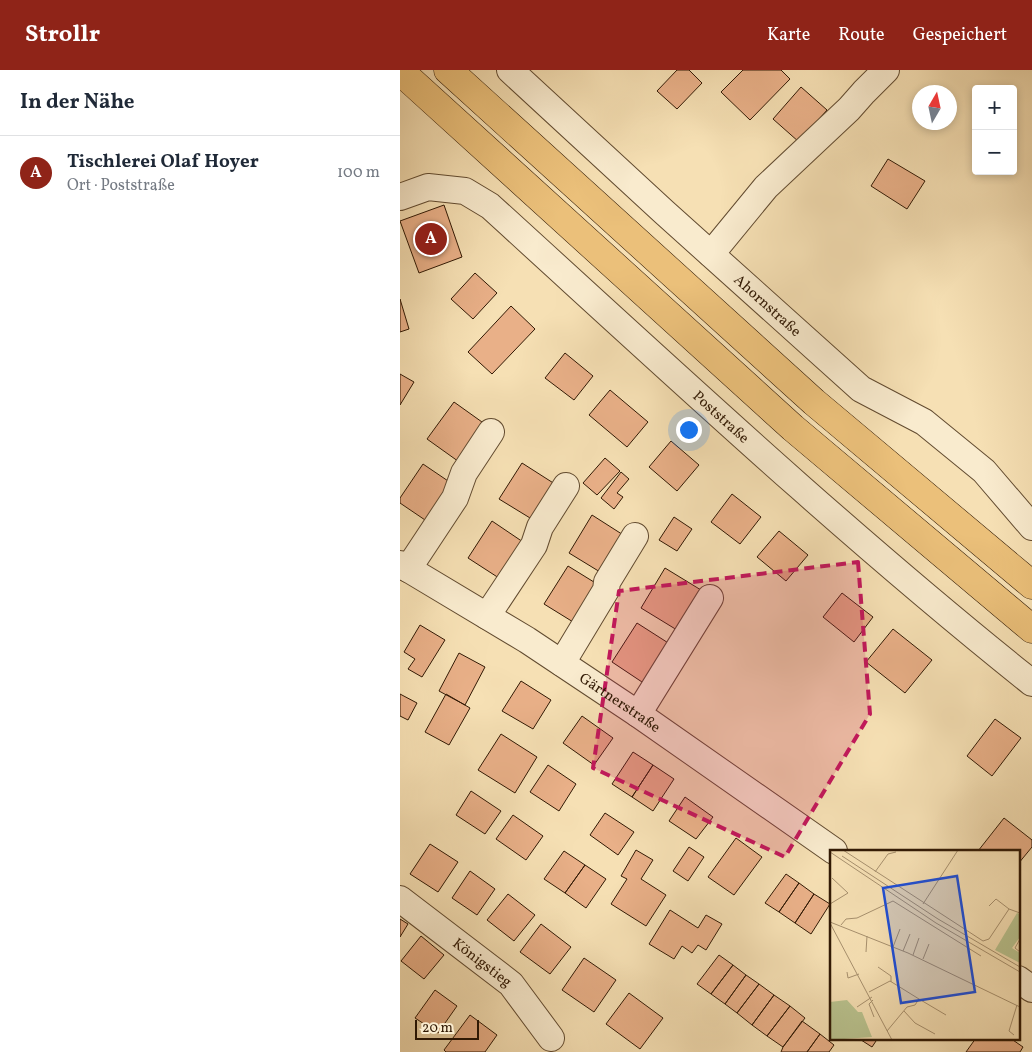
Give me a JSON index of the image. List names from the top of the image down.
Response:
{
  "streets": {
    "street": [
      "Ahornstraße",
      "Poststraße",
      "Gärtnerstraße",
      "Königstieg"
    ]
  },
  "scale_bar": "20 m",
  "north": "top",
  "page": {
    "header": "Strollr",
    "nav": ["Karte", "Route", "Gespeichert"],
    "heading": "In der Nähe",
    "map_buttons": ["+", "−"],
    "list": [
      {
        "mark": "A",
        "name": "Tischlerei Olaf Hoyer",
        "note": "Ort · Poststraße",
        "value": "100 m"
      }
    ],
    "pins": "A",
    "scale": "20 m"
  }
}
